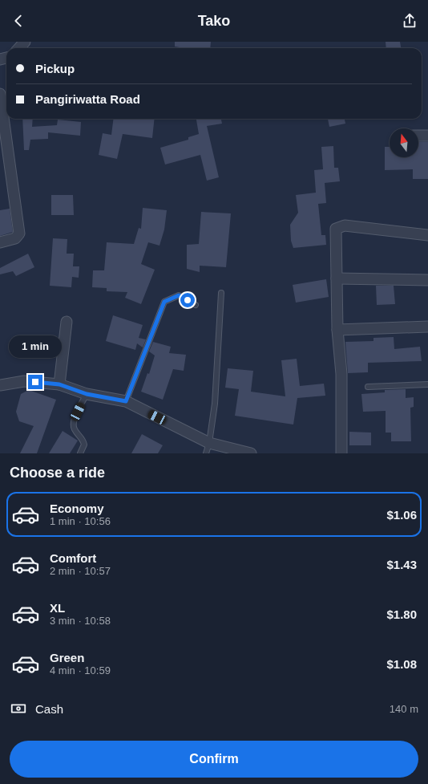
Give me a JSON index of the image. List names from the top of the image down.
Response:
{
  "north": "top",
  "page": {
    "header": "Tako",
    "banner": ["Pickup", "Pangiriwatta Road"],
    "bubble": "1 min",
    "heading": "Choose a ride",
    "list": [
      {
        "name": "Economy",
        "note": "1 min · 10:56",
        "value": "$1.06"
      },
      {
        "name": "Comfort",
        "note": "2 min · 10:57",
        "value": "$1.43"
      },
      {
        "name": "XL",
        "note": "3 min · 10:58",
        "value": "$1.80"
      },
      {
        "name": "Green",
        "note": "4 min · 10:59",
        "value": "$1.08"
      }
    ],
    "pay": ["Cash", "140 m"],
    "buttons": "Confirm"
  }
}
